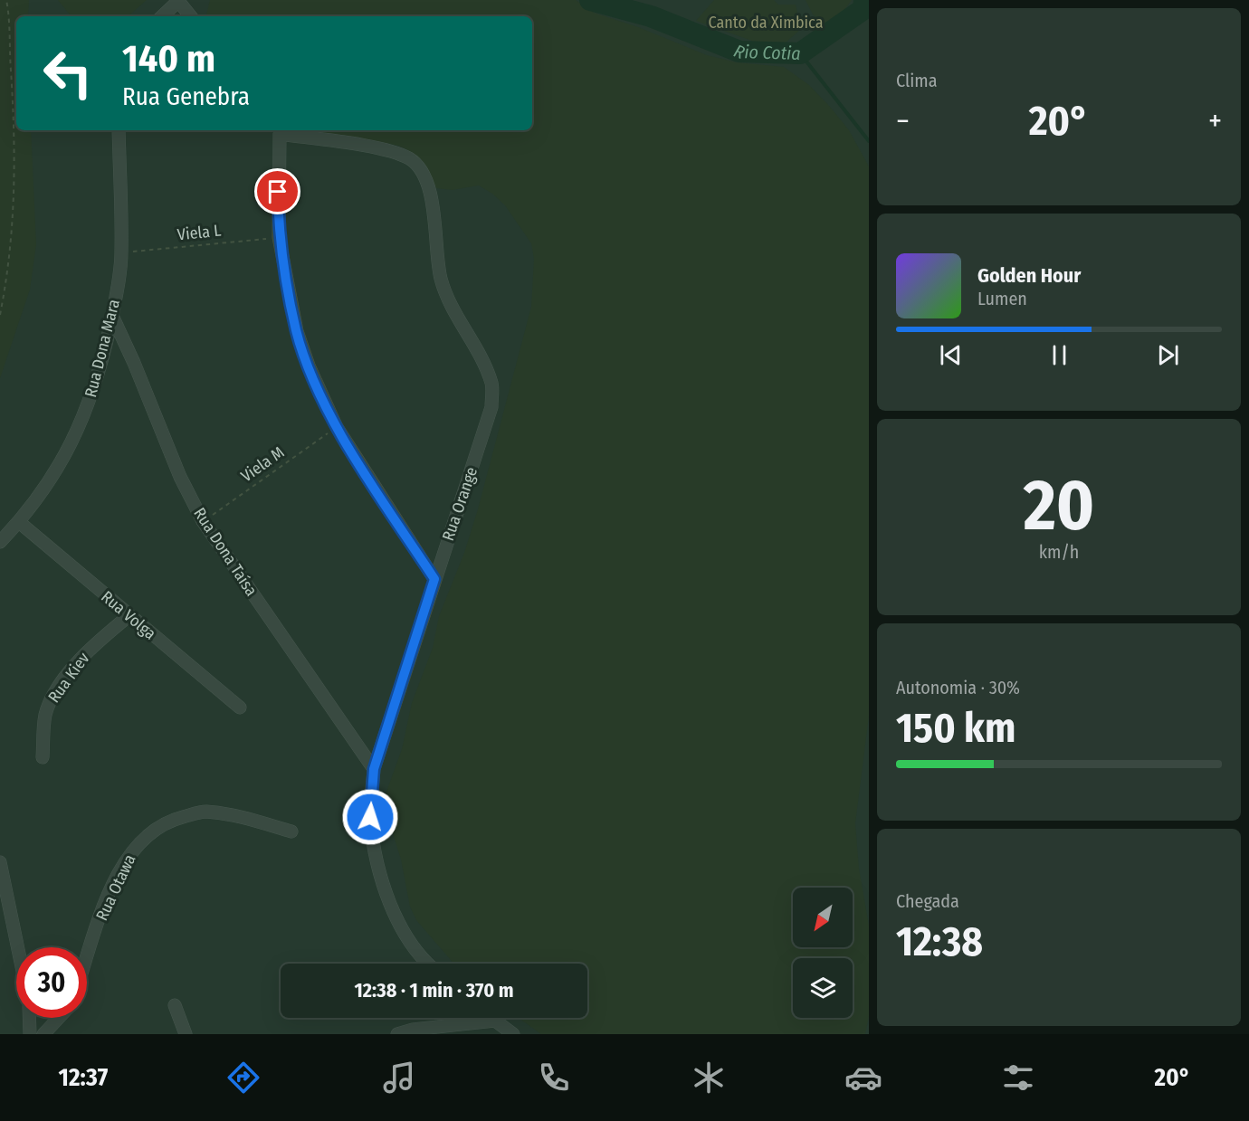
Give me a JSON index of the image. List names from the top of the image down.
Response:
{
  "streets": {
    "street": [
      "Rua Dona Mara",
      "Rua Orange",
      "Rua Dona Taísa",
      "Rua Volga",
      "Rua Kiev",
      "Rua Otawa"
    ],
    "path": ["Viela L", "Viela M"]
  },
  "crossings": [
    ["Viela L", "Rua Dona Mara"],
    ["Rua Dona Mara", "Rua Dona Taísa"],
    ["Rua Dona Mara", "Rua Volga"],
    ["Viela M", "Rua Dona Taísa"],
    ["Rua Orange", "Rua Dona Taísa"],
    ["Rua Volga", "Rua Kiev"]
  ],
  "water": ["Rio Cotia"],
  "parks": ["Canto da Ximbica"],
  "north": "bottom left",
  "page": {
    "tile": [
      "Clima",
      ["20", "km/h"],
      ["Autonomia · 30%", "150 km"],
      ["Chegada", "12:38"]
    ],
    "turn": ["140 m", "Rua Genebra"],
    "heat": ["−", "20°", "+"],
    "song": ["Golden Hour", "Lumen"],
    "limit": "30",
    "trip": "12:38 · 1 min · 370 m",
    "tabs": ["12:37", "20°"]
  }
}
